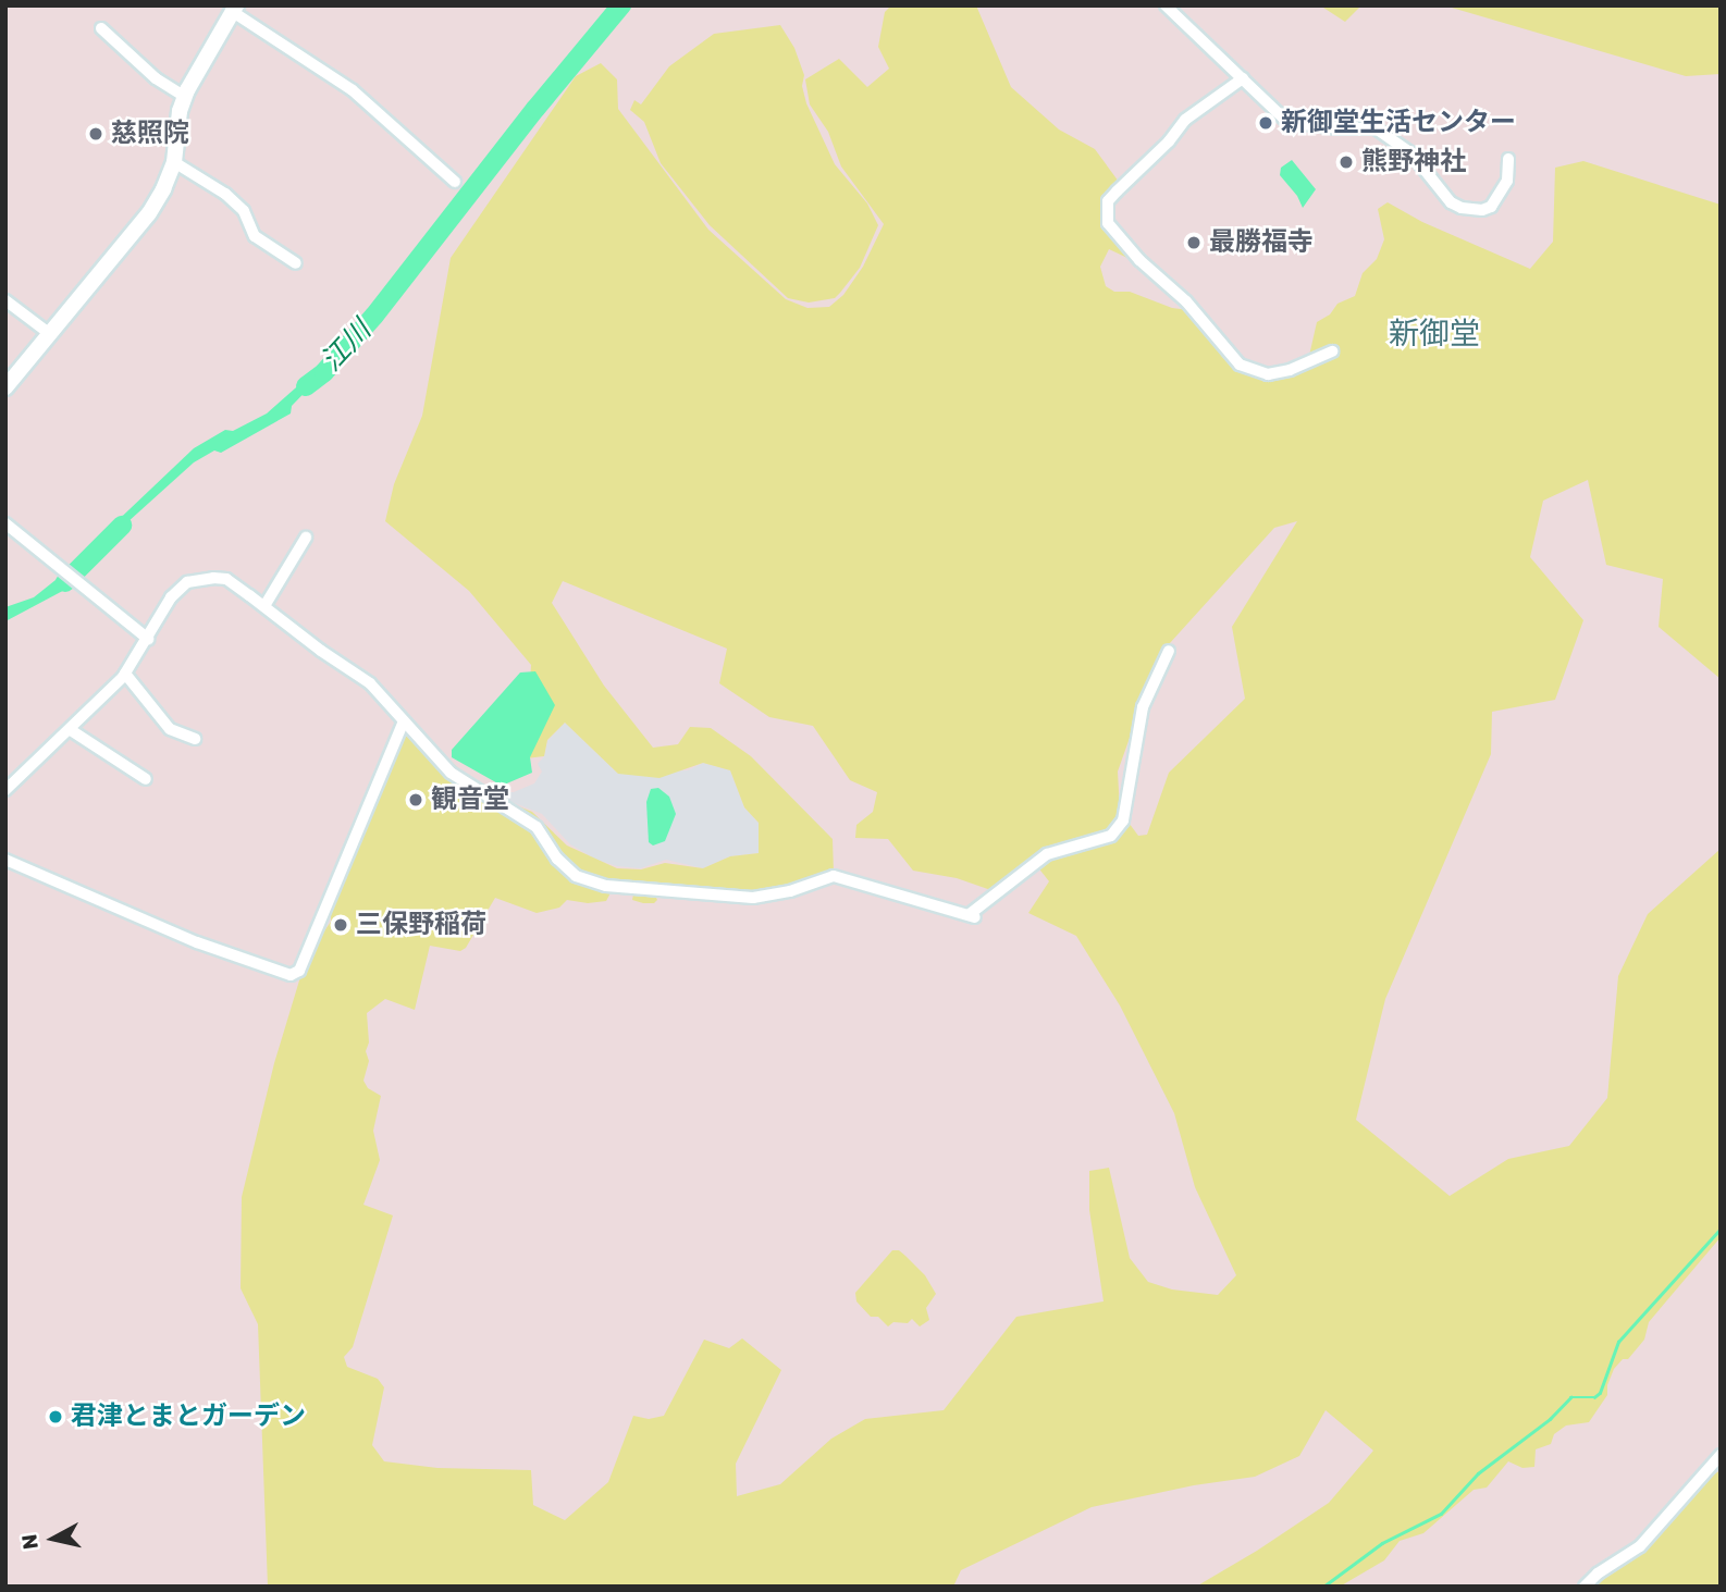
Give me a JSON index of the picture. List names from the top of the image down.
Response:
{
  "districts": ["新御堂"],
  "water": ["江川"],
  "places": [
    "新御堂生活センター",
    "慈照院",
    "熊野神社",
    "最勝福寺",
    "観音堂",
    "三保野稲荷",
    "君津とまとガーデン"
  ],
  "north": "left"
}
